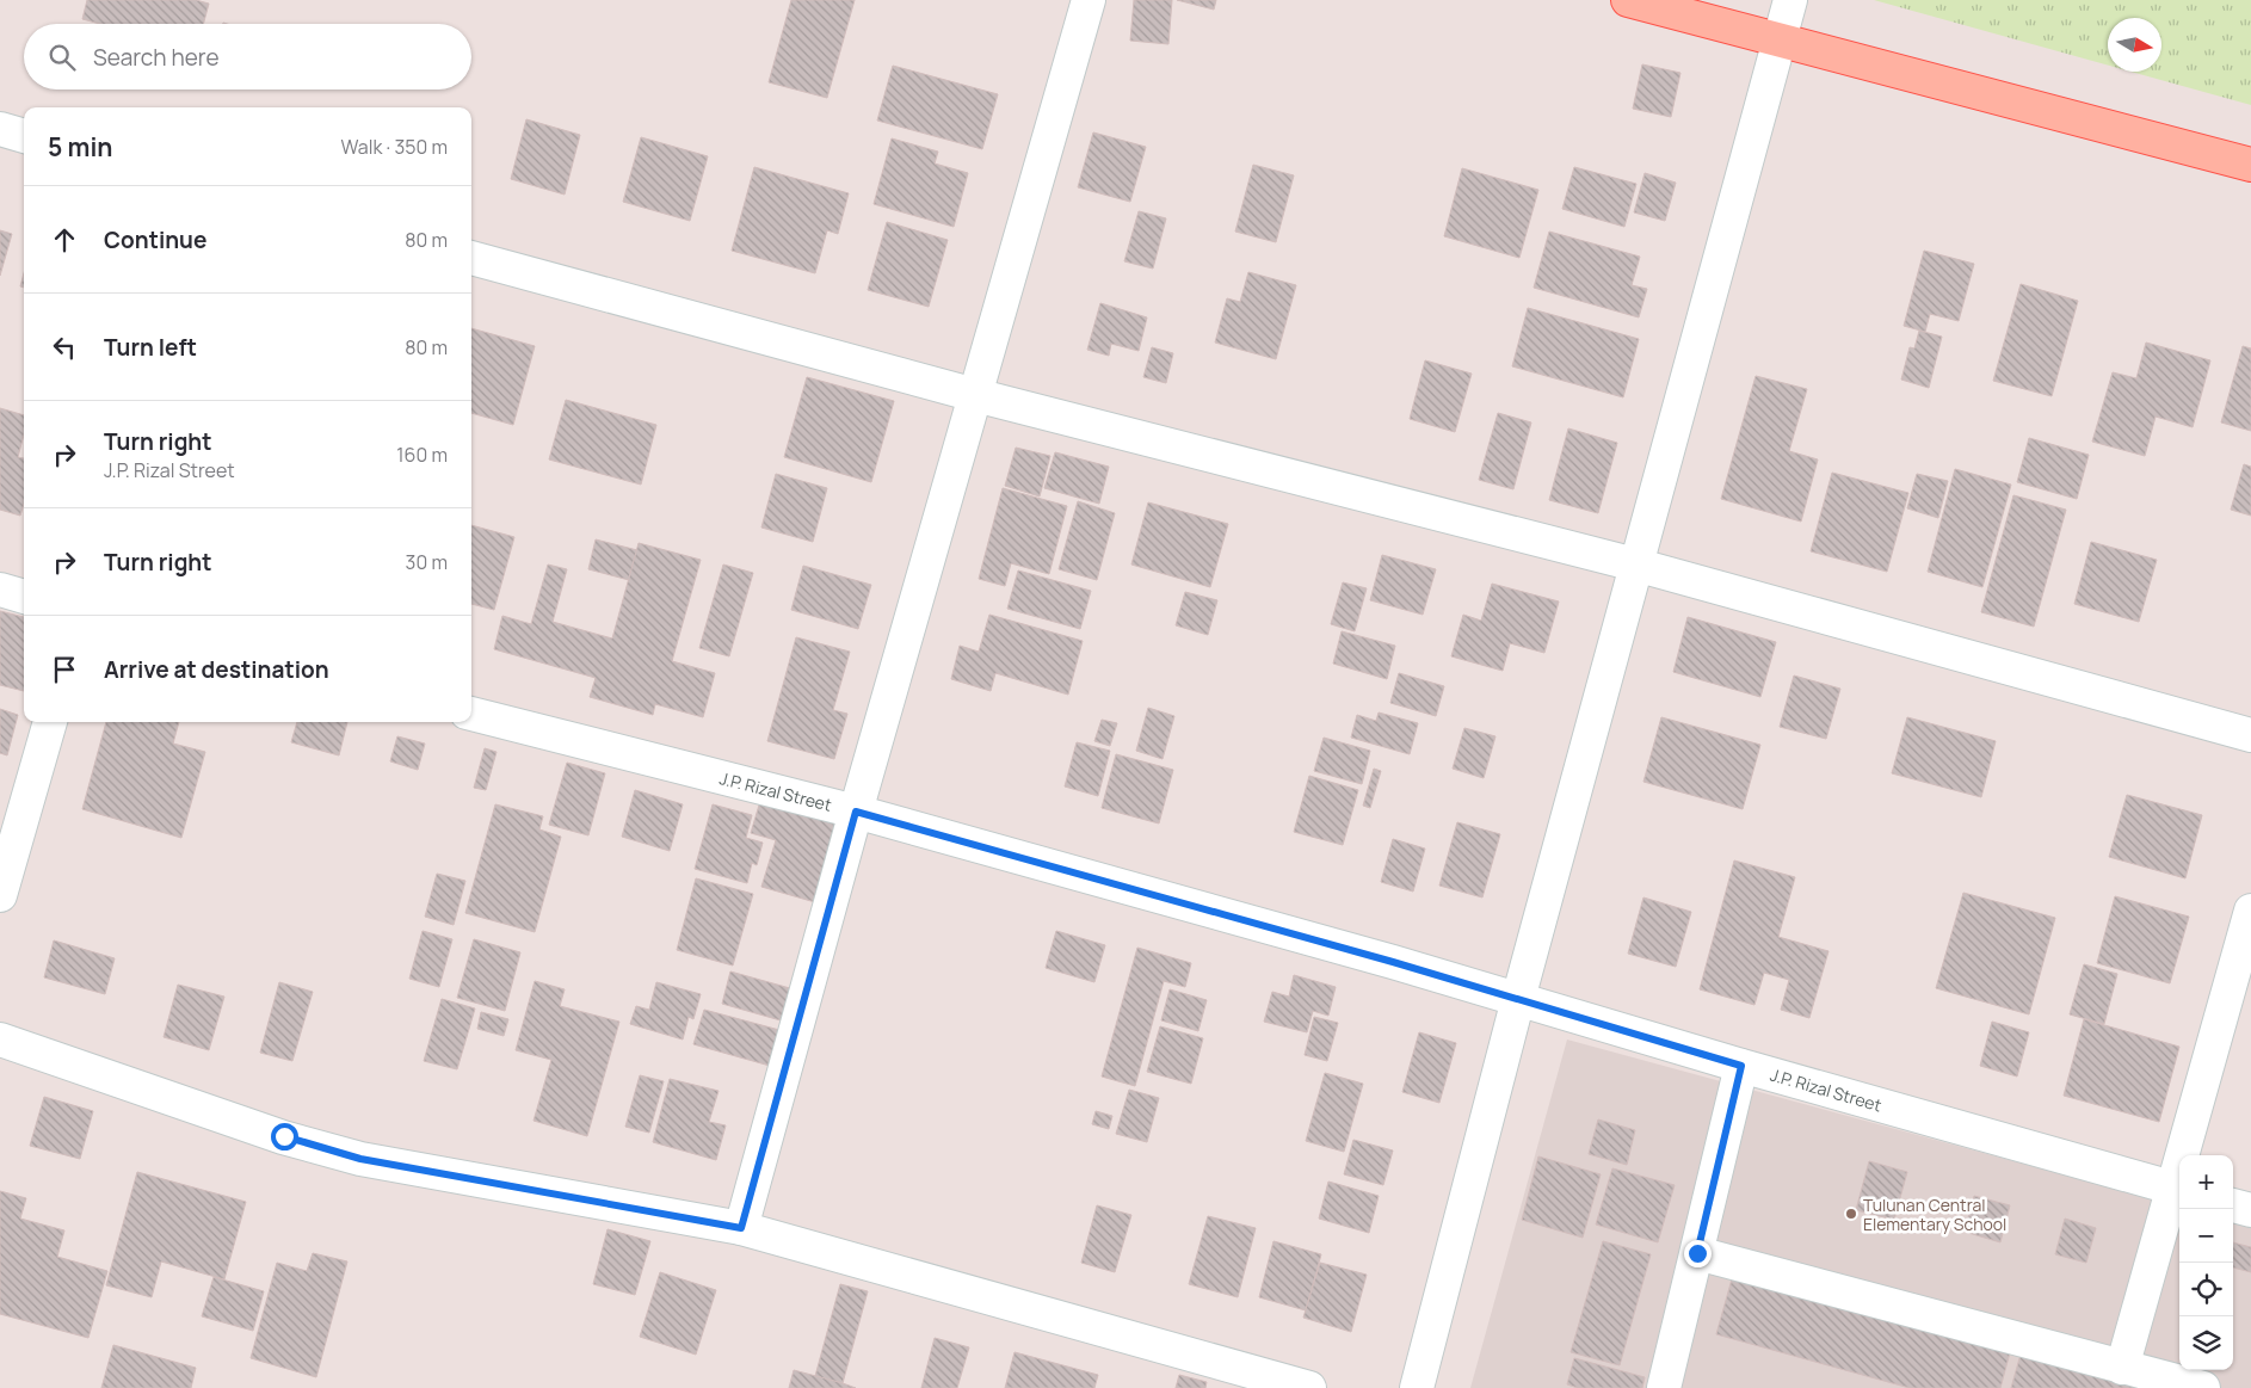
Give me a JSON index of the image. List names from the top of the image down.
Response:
{
  "streets": {
    "street": ["J.P. Rizal Street"]
  },
  "places": ["Tulunan Central Elementary School"],
  "north": "right",
  "page": {
    "search": "Search here",
    "heading": ["5 min", "Walk · 350 m"],
    "list": [
      ["Continue", "80 m"],
      ["Turn left", "80 m"],
      ["Turn right", "J.P. Rizal Street", "160 m"],
      ["Turn right", "30 m"],
      "Arrive at destination"
    ],
    "map_buttons": ["+", "−"]
  }
}
